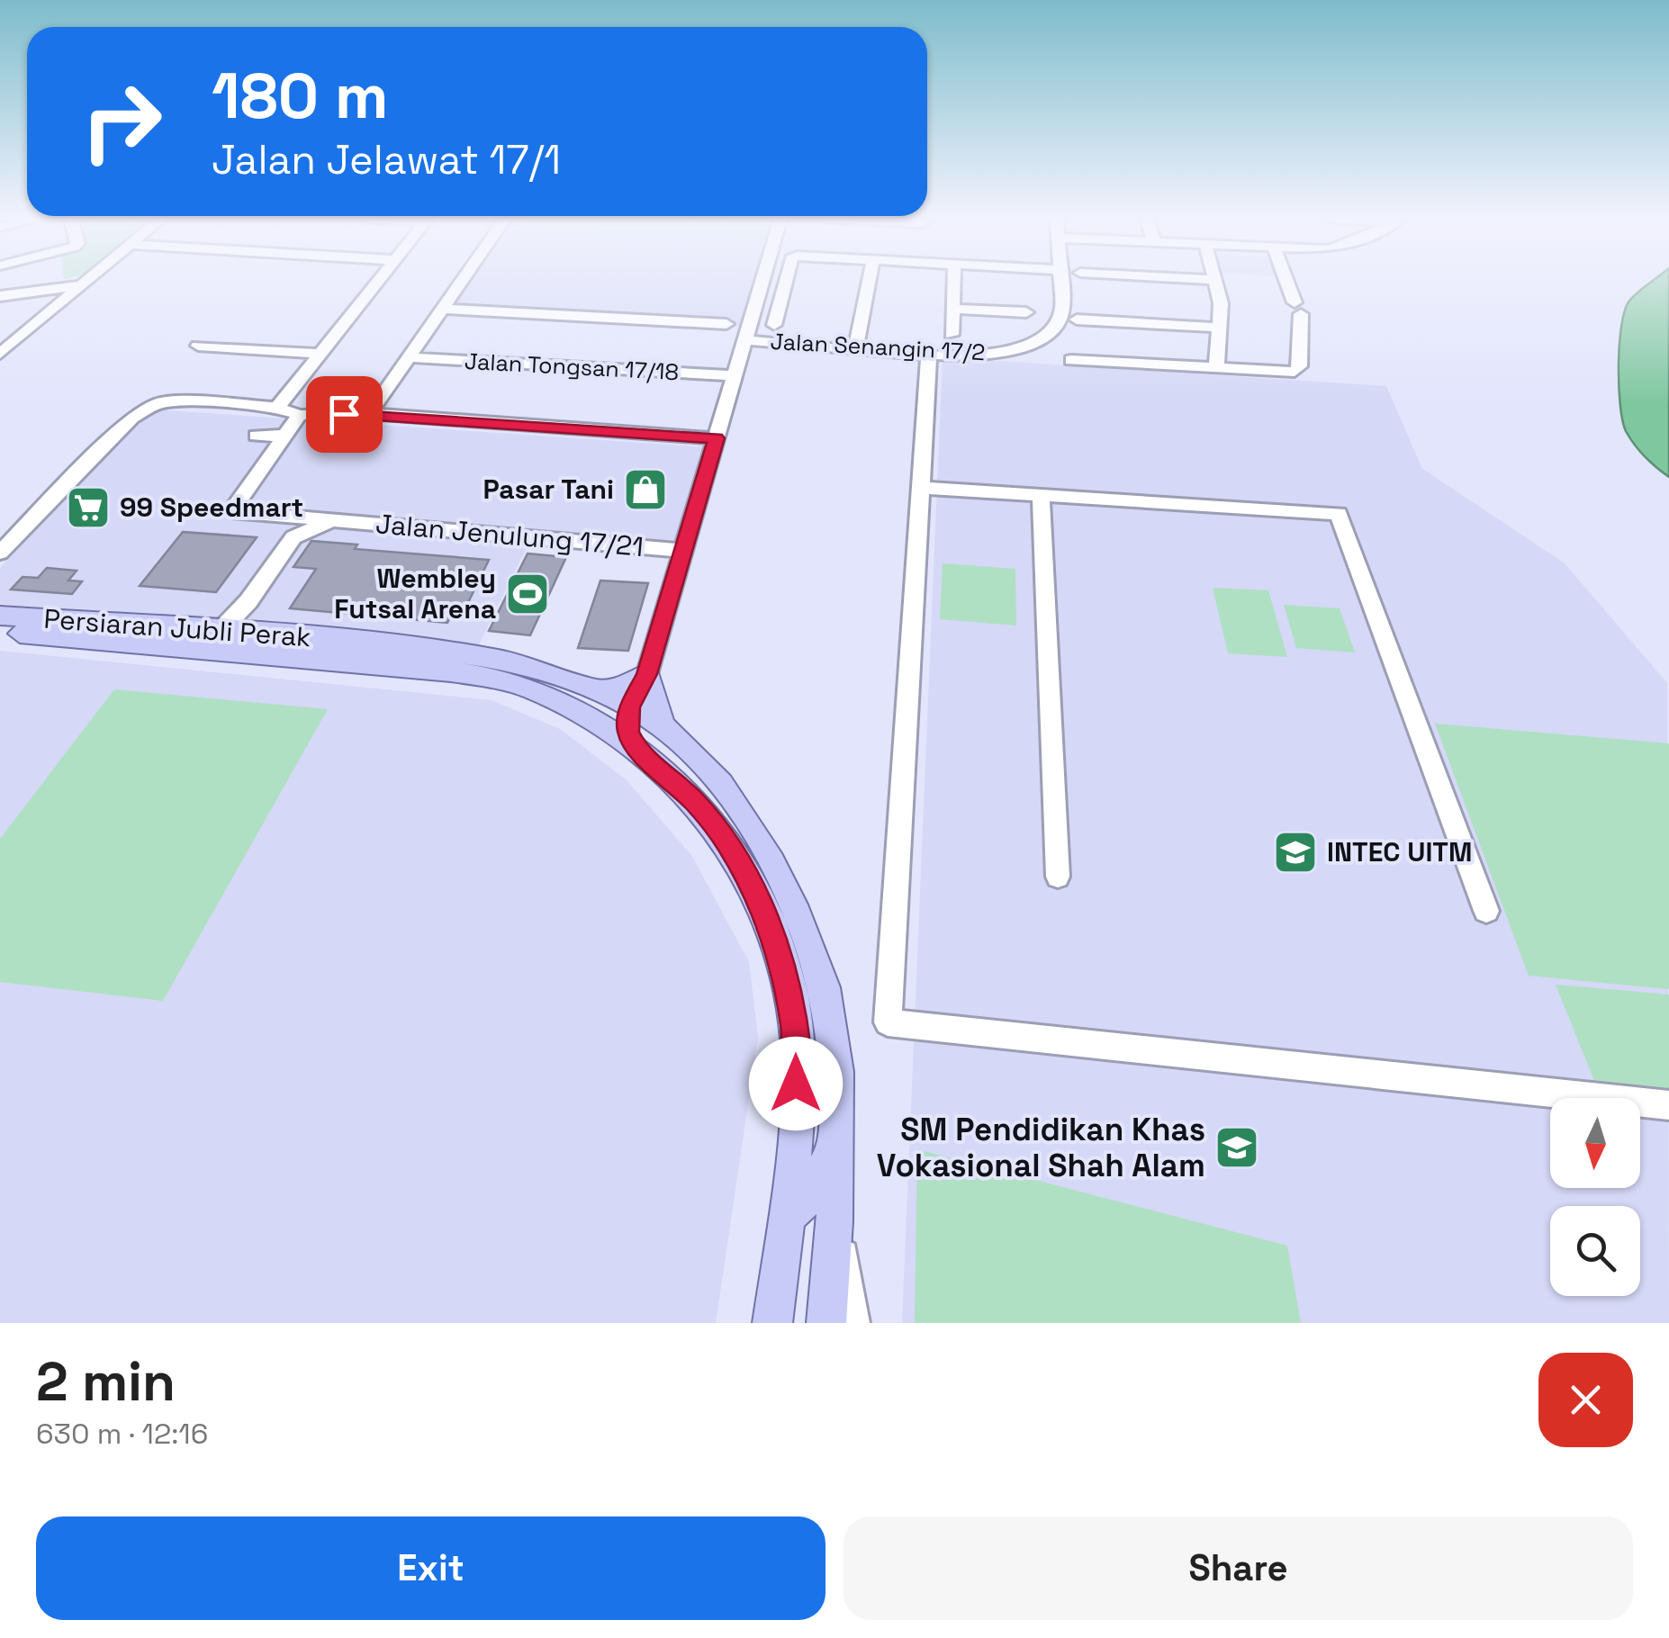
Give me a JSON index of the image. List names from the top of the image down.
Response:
{
  "streets": {
    "main road": ["Persiaran Jubli Perak"],
    "street": ["Jalan Senangin 17/2", "Jalan Tongsan 17/18", "Jalan Jenulung 17/21"]
  },
  "places": {
    "shop": ["Pasar Tani"],
    "supermarket": ["99 Speedmart"],
    "sports": ["Wembley Futsal Arena"],
    "school or university": ["INTEC UITM", "SM Pendidikan Khas Vokasional Shah Alam"]
  },
  "north": "bottom",
  "page": {
    "turn": ["180 m", "Jalan Jelawat 17/1"],
    "heading": ["2 min", "630 m · 12:16"],
    "buttons": ["Exit", "Share"]
  }
}
